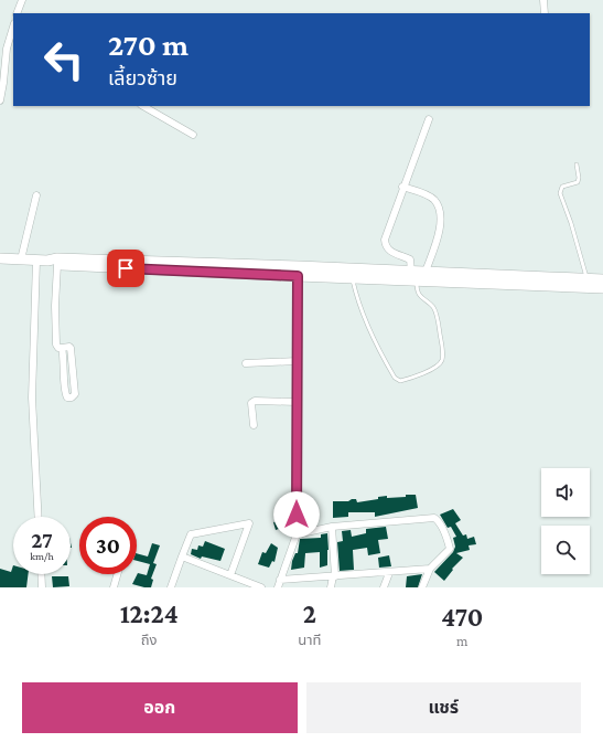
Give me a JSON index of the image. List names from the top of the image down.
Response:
{
  "page": {
    "turn": ["270 m", "เลี้ยวซ้าย"],
    "speed": "27 km/h",
    "limit": "30",
    "eta": [
      "12:24",
      "ถึง",
      "2",
      "นาที",
      "470",
      "m"
    ],
    "buttons": ["ออก", "แชร์"]
  }
}
